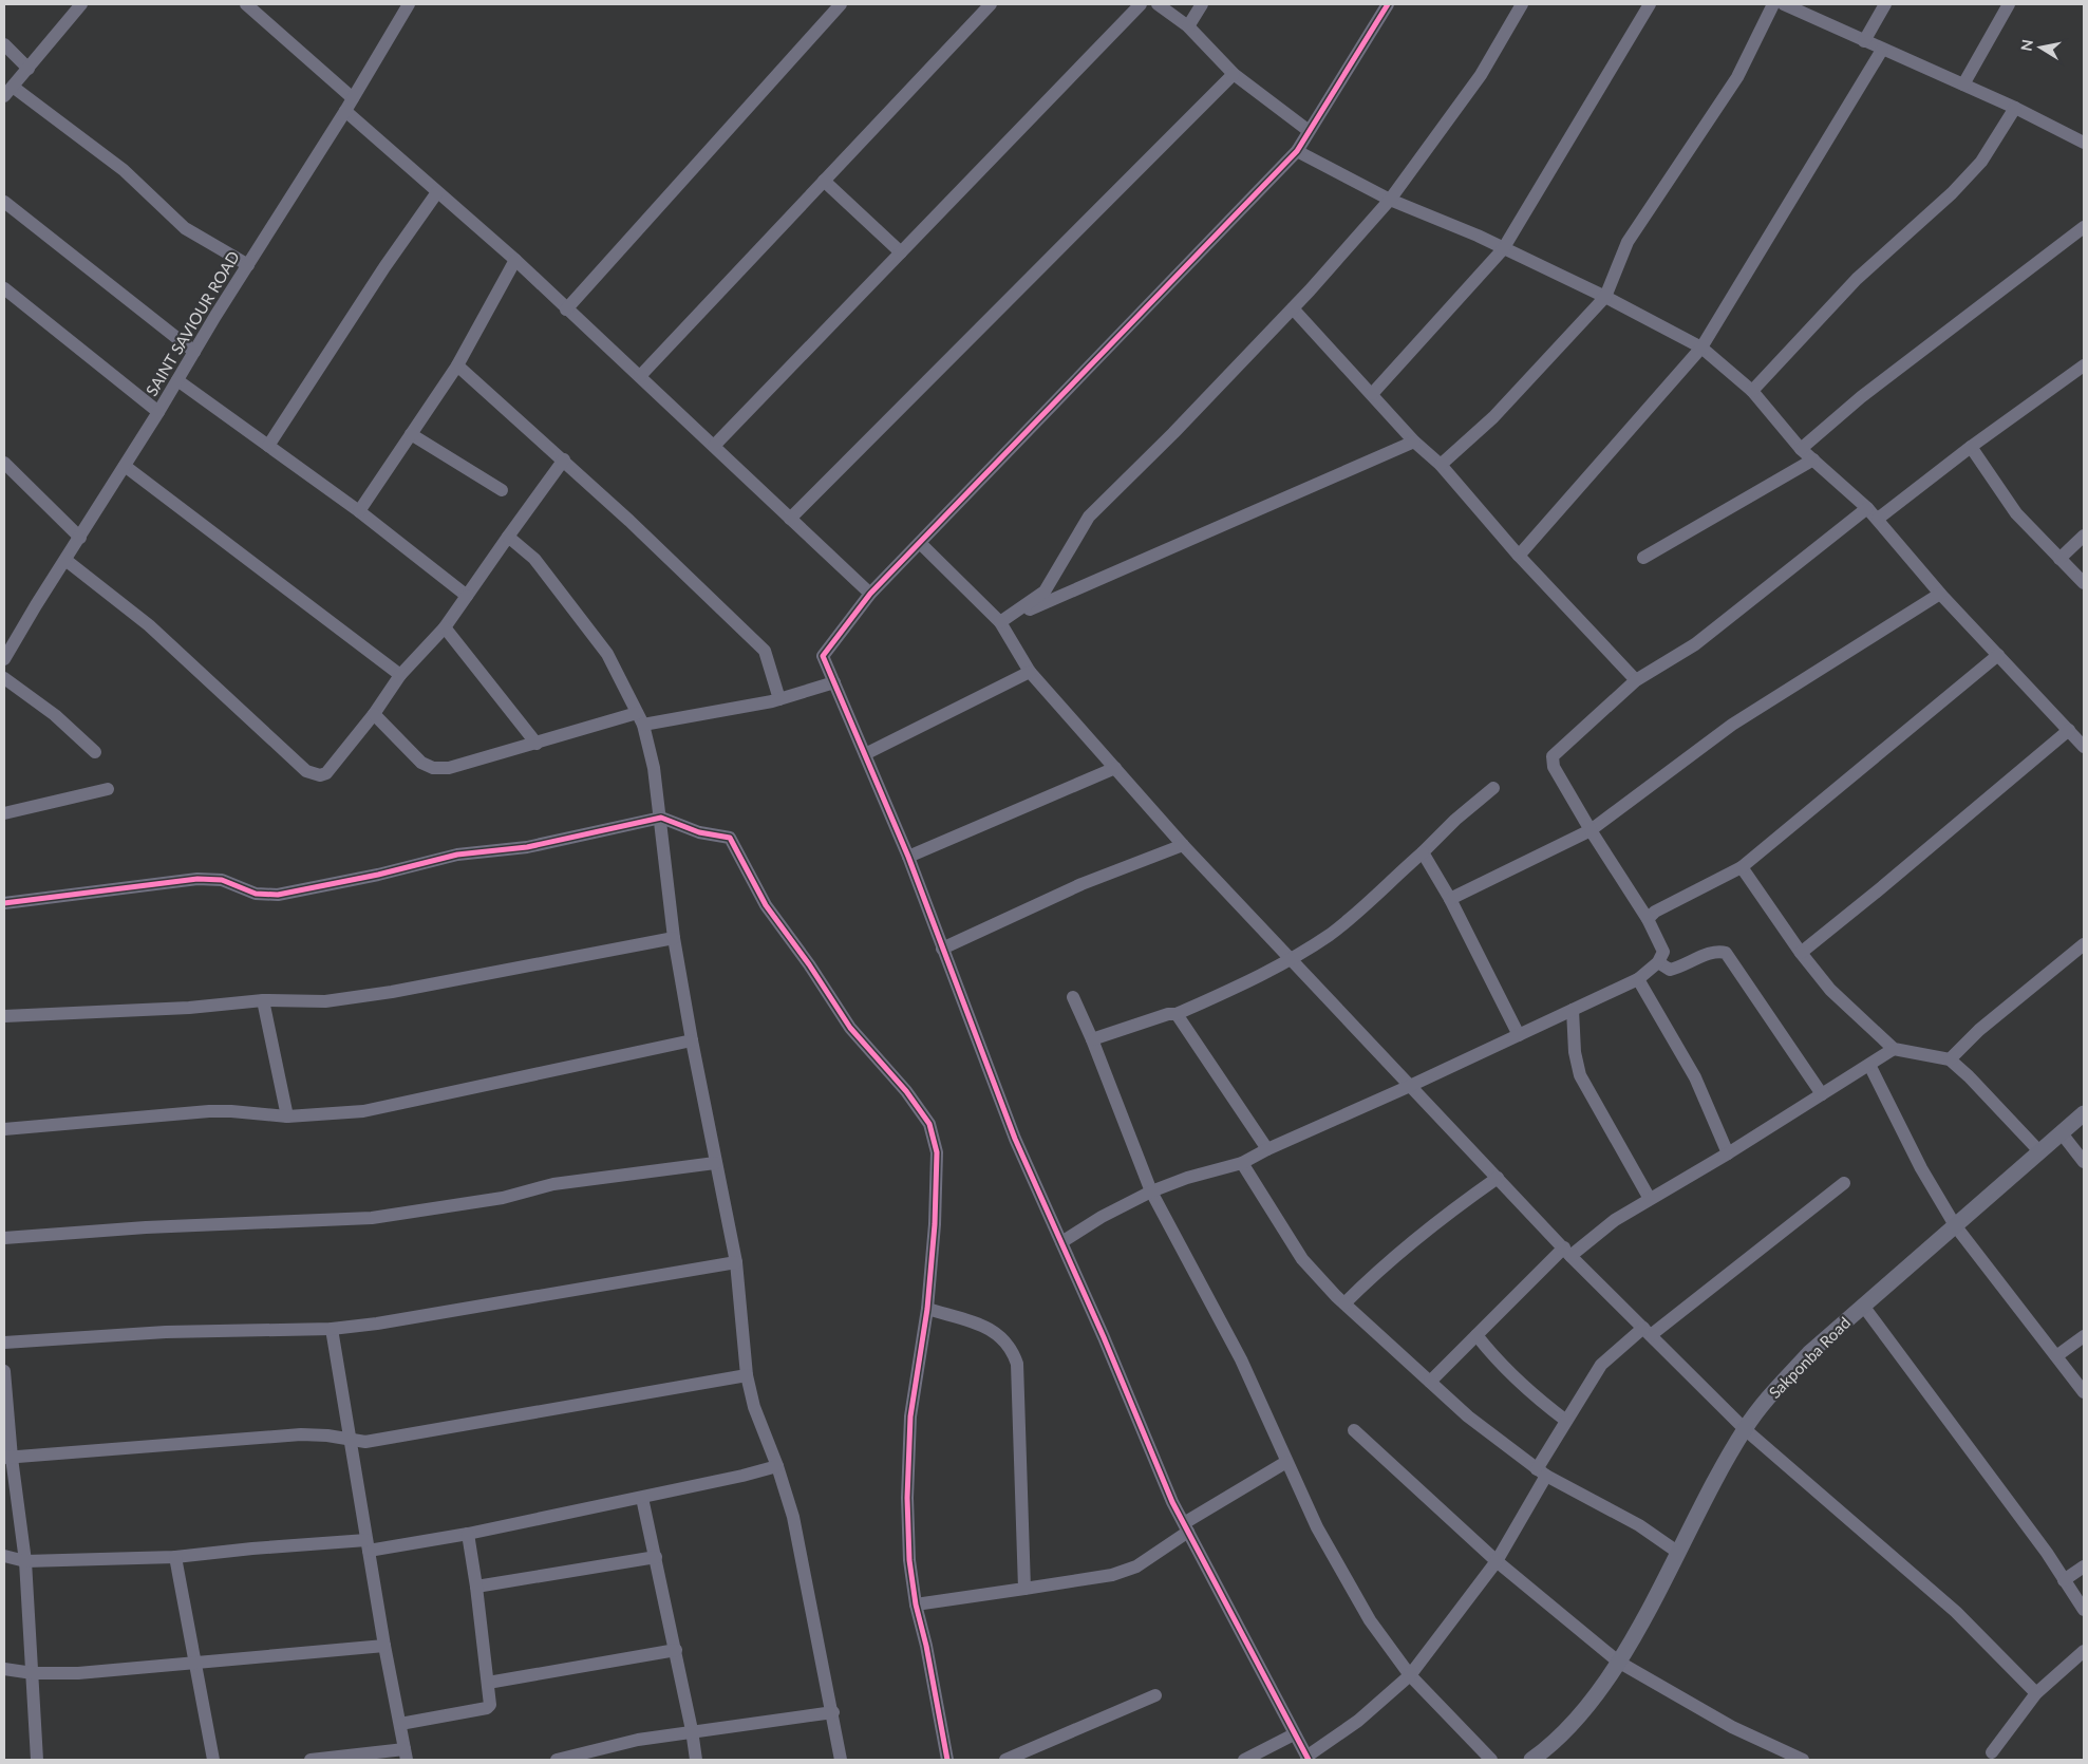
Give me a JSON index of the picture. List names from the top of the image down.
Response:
{
  "streets": {
    "main road": ["Sakponba Road"],
    "street": ["SAINT SAVIOUR ROAD"]
  },
  "north": "left"
}
